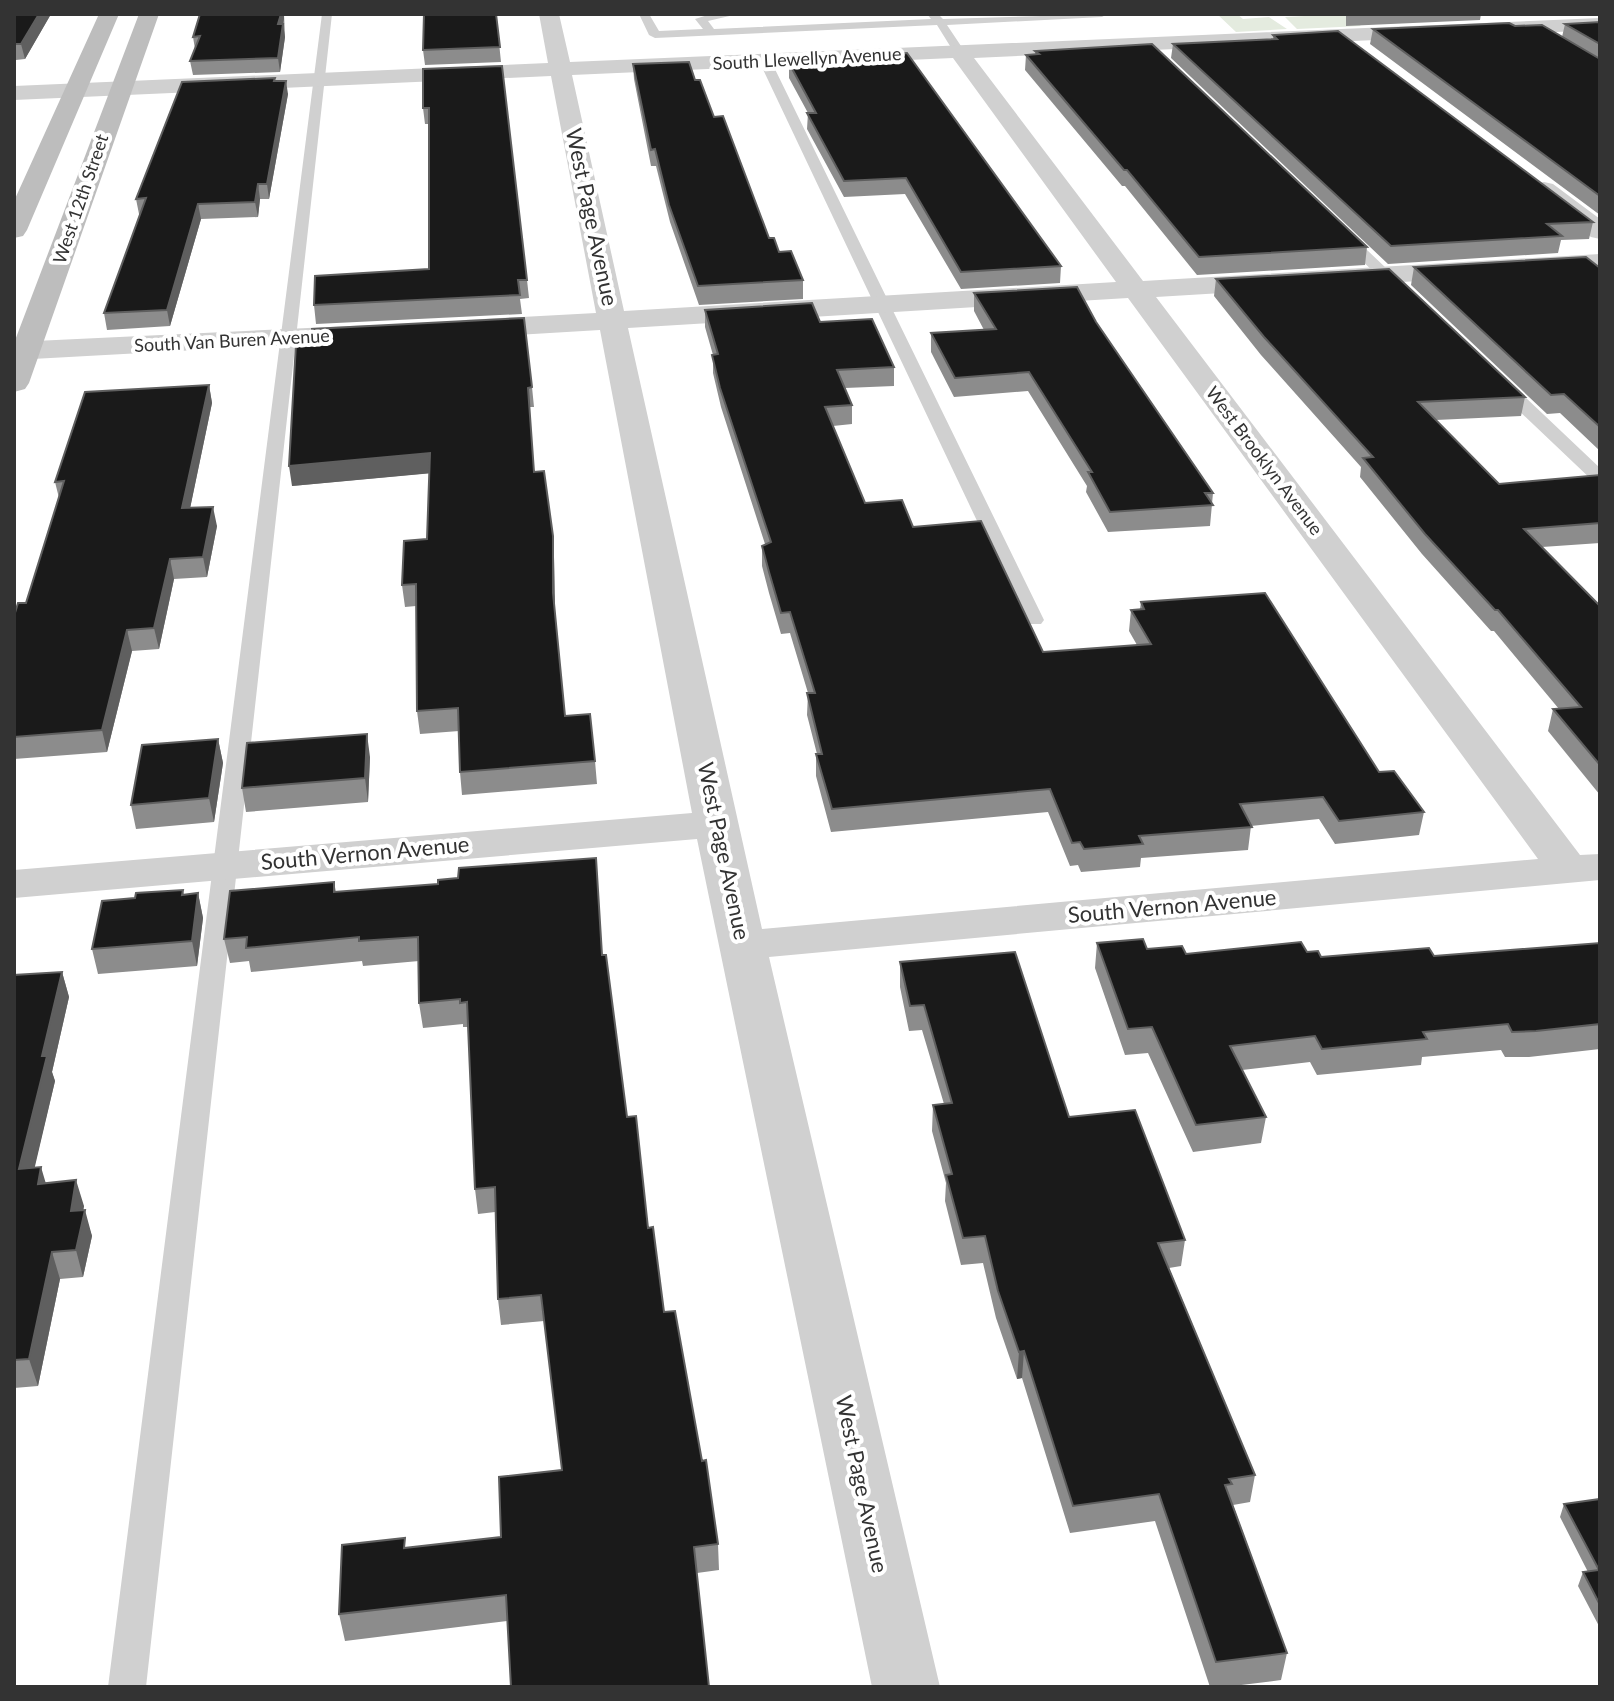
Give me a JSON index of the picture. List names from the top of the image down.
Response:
{
  "streets": {
    "main road": ["West 12th Street"],
    "street": [
      "South Llewellyn Avenue",
      "West Page Avenue",
      "South Van Buren Avenue",
      "West Brooklyn Avenue",
      "South Vernon Avenue"
    ]
  },
  "crossings": [
    ["South Llewellyn Avenue", "West 12th Street"],
    ["South Llewellyn Avenue", "West Page Avenue"],
    ["South Llewellyn Avenue", "West Brooklyn Avenue"],
    ["West 12th Street", "South Van Buren Avenue"],
    ["West Page Avenue", "South Vernon Avenue"],
    ["West Brooklyn Avenue", "South Vernon Avenue"]
  ]
}
